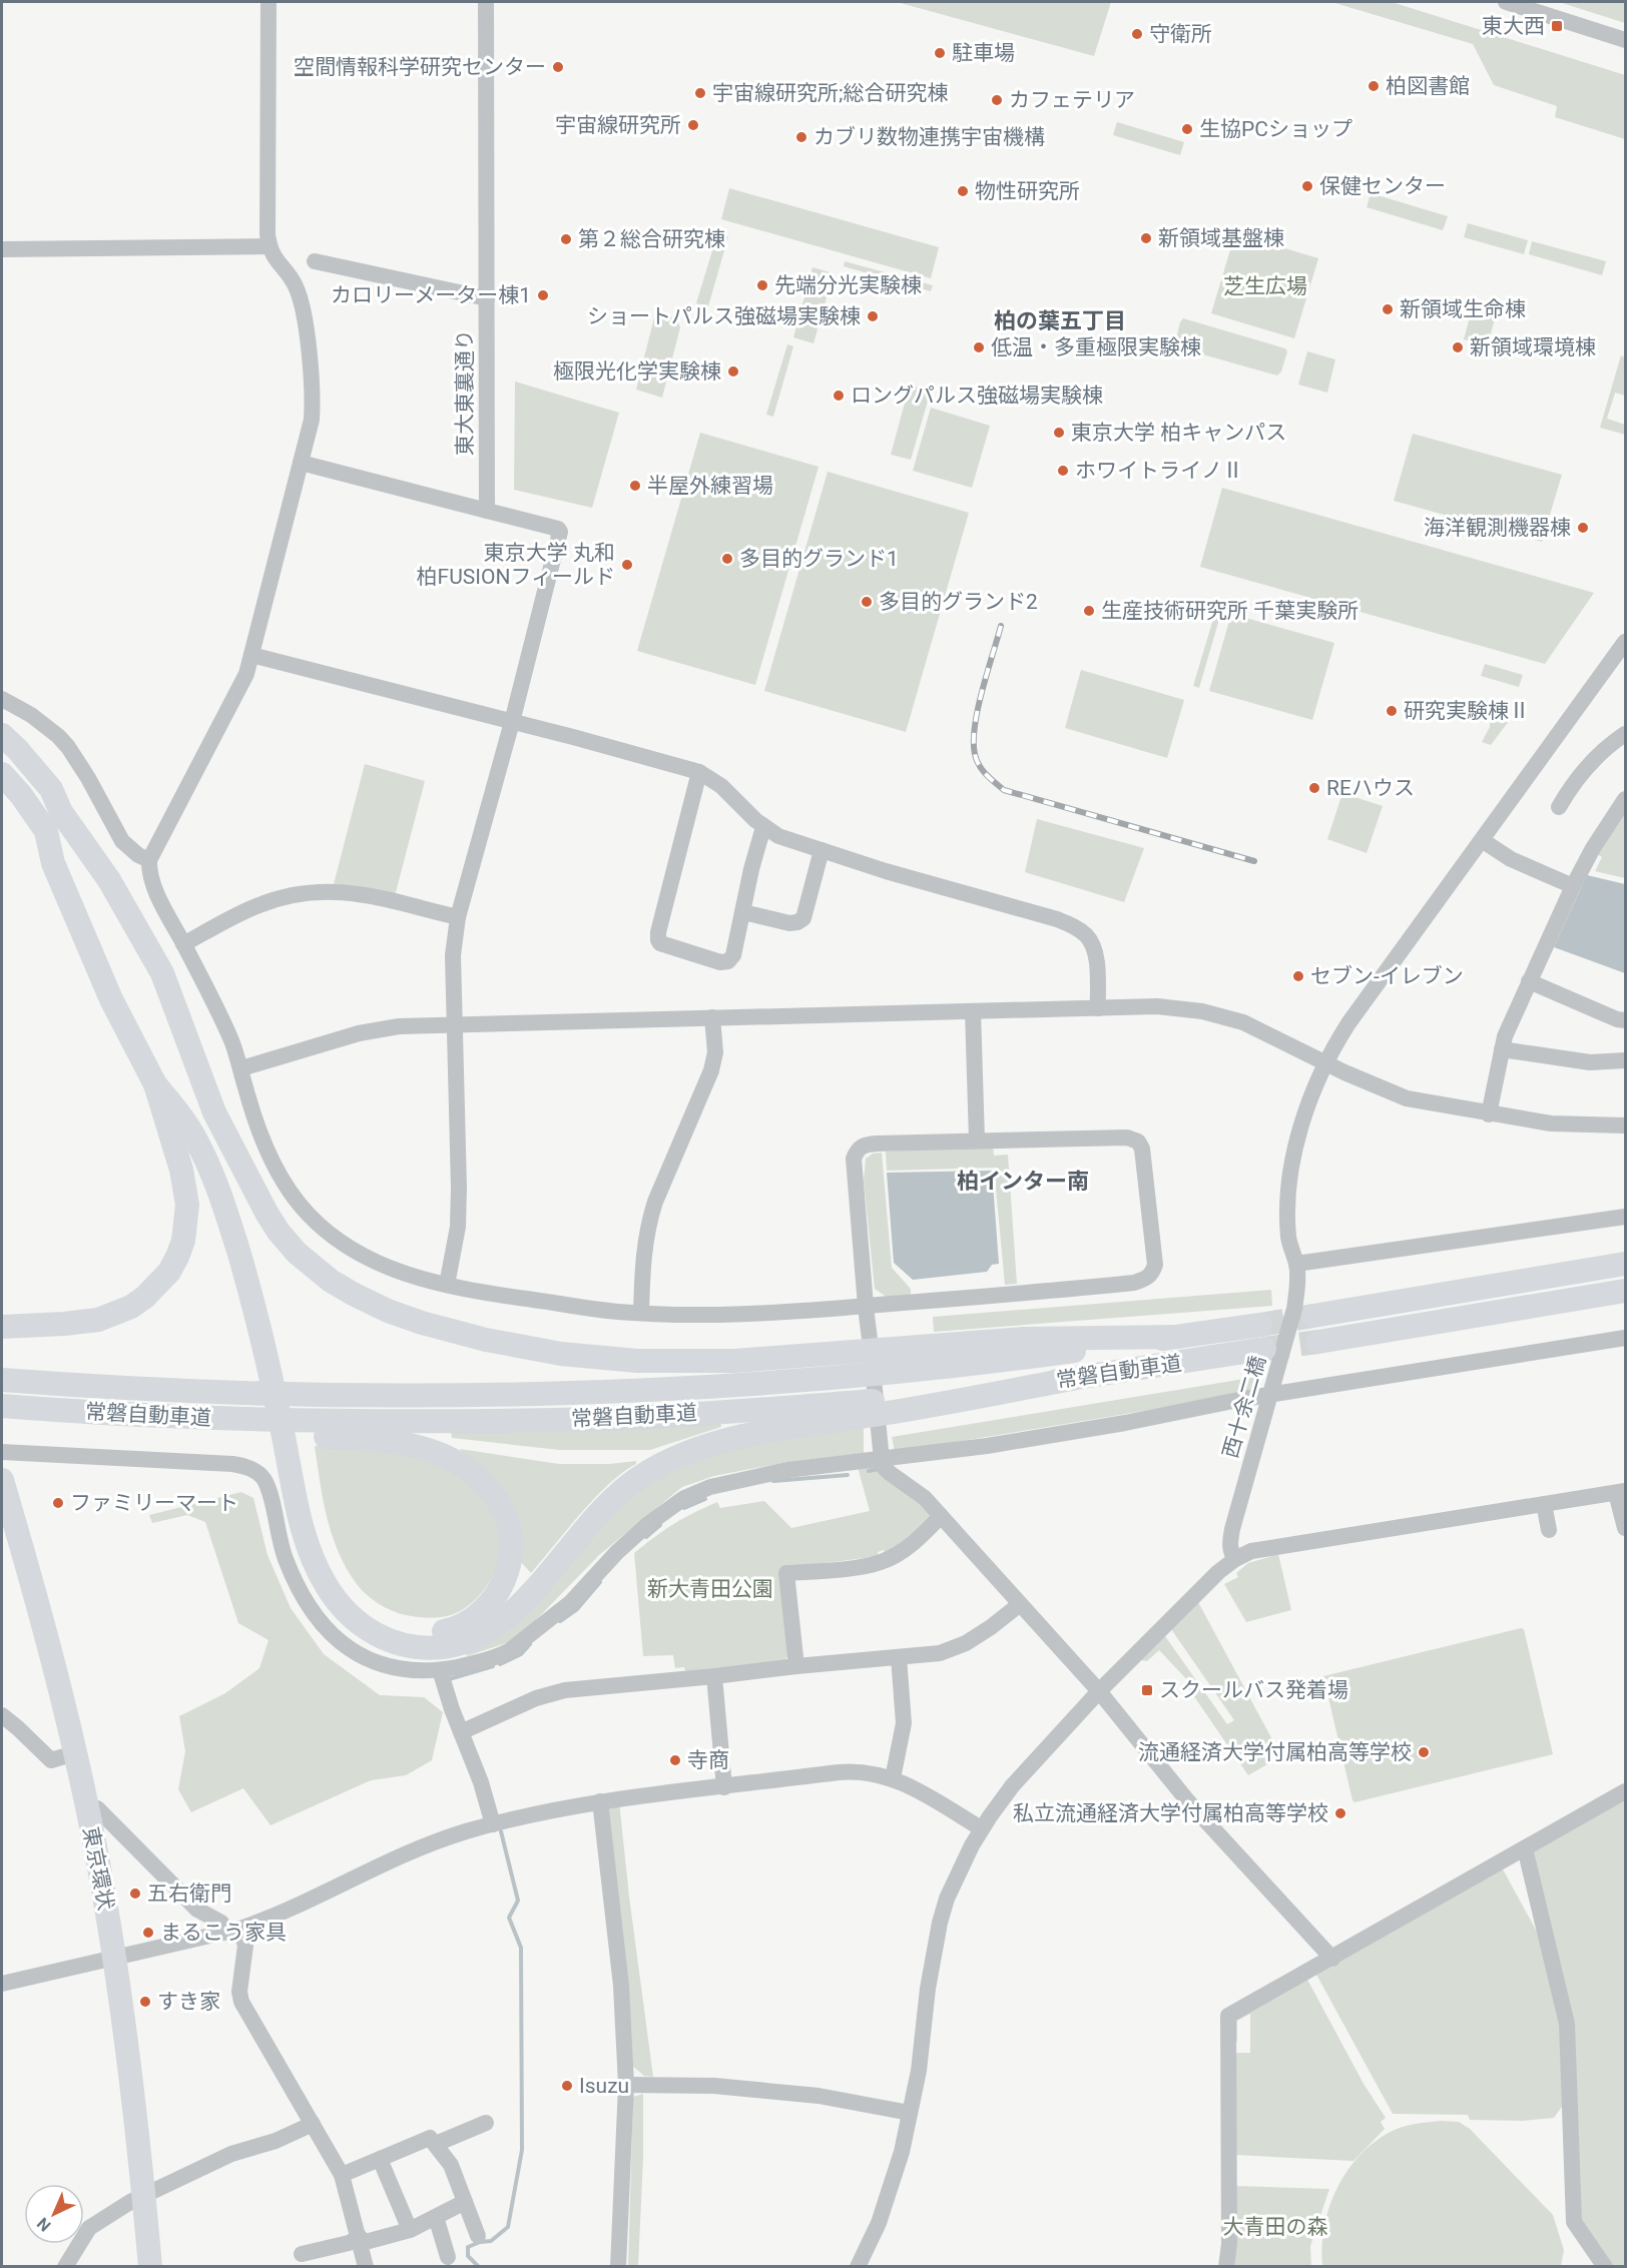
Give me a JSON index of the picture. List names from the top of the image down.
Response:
{
  "streets": {
    "highway": ["常磐自動車道", "東京環状"],
    "street": ["東大東裏通り", "西十余二橋"]
  },
  "districts": ["柏の葉五丁目", "柏インター南"],
  "parks": ["芝生広場", "新大青田公園", "大青田の森"],
  "places": {
    "transit": ["東大西", "スクールバス発着場"],
    "other": [
      "守衛所",
      "駐車場",
      "空間情報科学研究センター",
      "柏図書館",
      "宇宙線研究所;総合研究棟",
      "カフェテリア",
      "宇宙線研究所",
      "生協PCショップ",
      "カブリ数物連携宇宙機構",
      "保健センター",
      "物性研究所",
      "新領域基盤棟",
      "第２総合研究棟",
      "先端分光実験棟",
      "カロリーメーター棟1",
      "新領域生命棟",
      "ショートパルス強磁場実験棟",
      "低温・多重極限実験棟",
      "新領域環境棟",
      "極限光化学実験棟",
      "ロングパルス強磁場実験棟",
      "東京大学 柏キャンパス",
      "ホワイトライノⅡ",
      "半屋外練習場",
      "海洋観測機器棟",
      "多目的グランド1",
      "東京大学 丸和 柏FUSIONフィールド",
      "多目的グランド2",
      "生産技術研究所 千葉実験所",
      "研究実験棟Ⅱ",
      "REハウス",
      "セブン-イレブン",
      "ファミリーマート",
      "流通経済大学付属柏高等学校",
      "寺商",
      "私立流通経済大学付属柏高等学校",
      "五右衛門",
      "まるこう家具",
      "すき家",
      "Isuzu"
    ]
  },
  "north": "bottom left"
}
